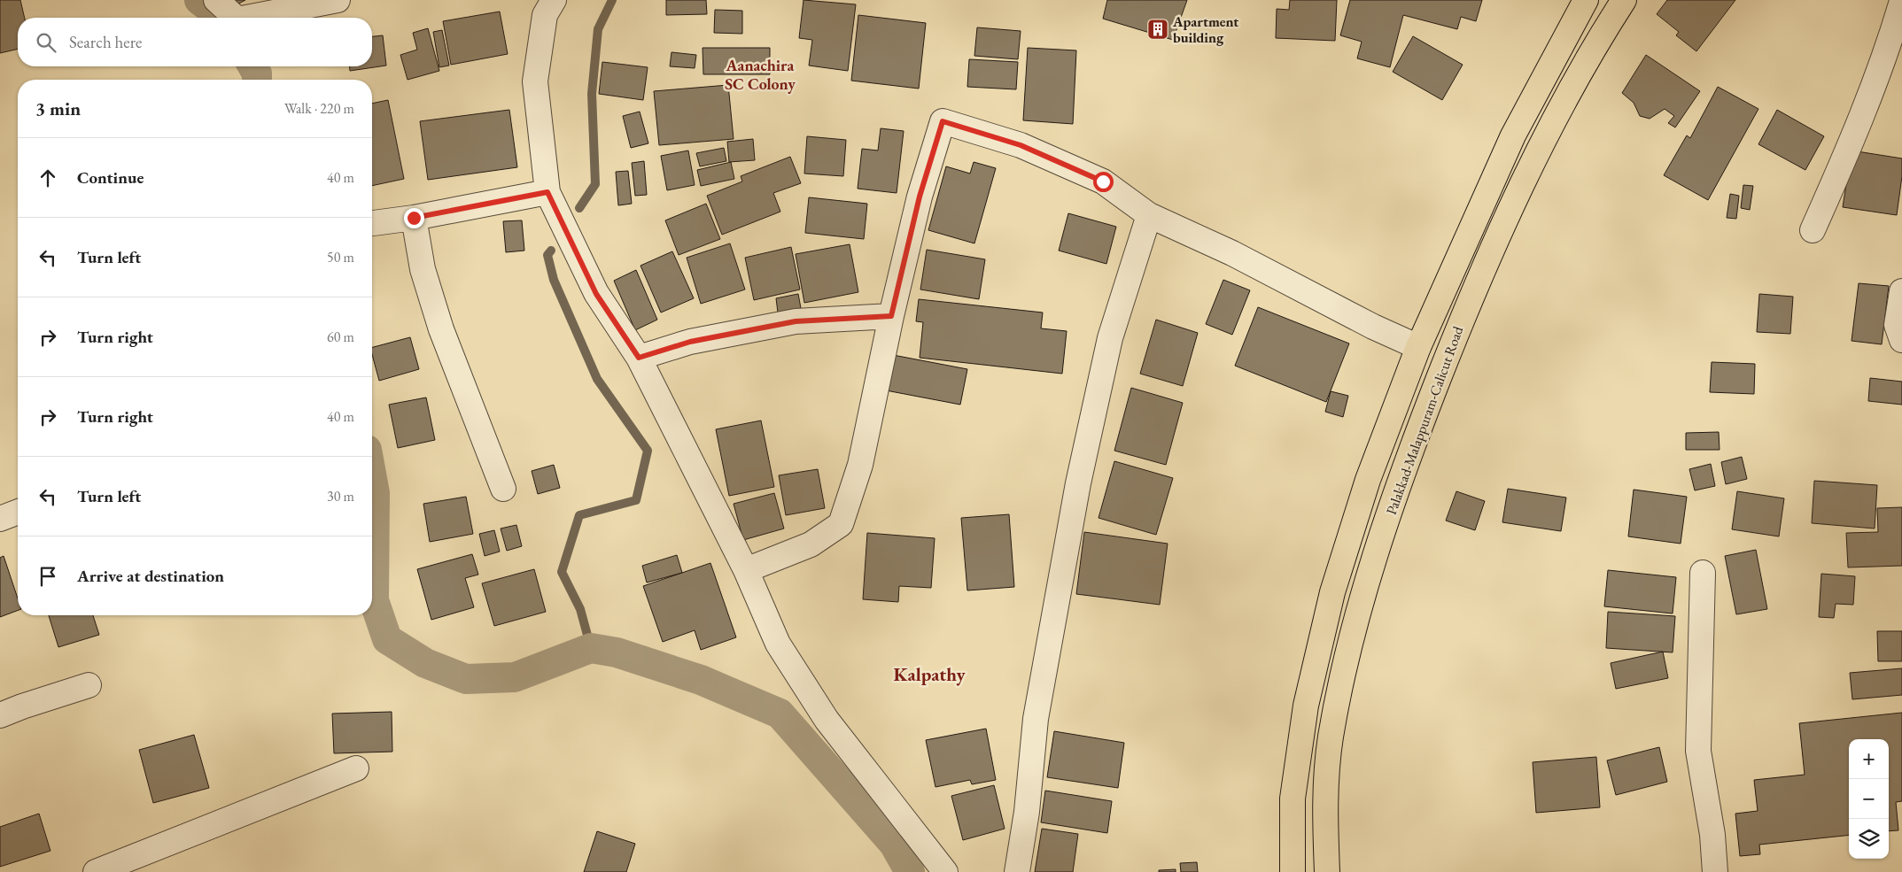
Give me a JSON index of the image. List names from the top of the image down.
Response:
{
  "streets": {
    "highway": ["Palakkad-Malappuram-Calicut Road"]
  },
  "districts": ["Aanachira SC Colony", "Kalpathy"],
  "places": {
    "building": ["Apartment building"]
  },
  "page": {
    "search": "Search here",
    "heading": ["3 min", "Walk · 220 m"],
    "list": [
      ["Continue", "40 m"],
      ["Turn left", "50 m"],
      ["Turn right", "60 m"],
      ["Turn right", "40 m"],
      ["Turn left", "30 m"],
      "Arrive at destination"
    ],
    "map_buttons": ["+", "−"]
  }
}
